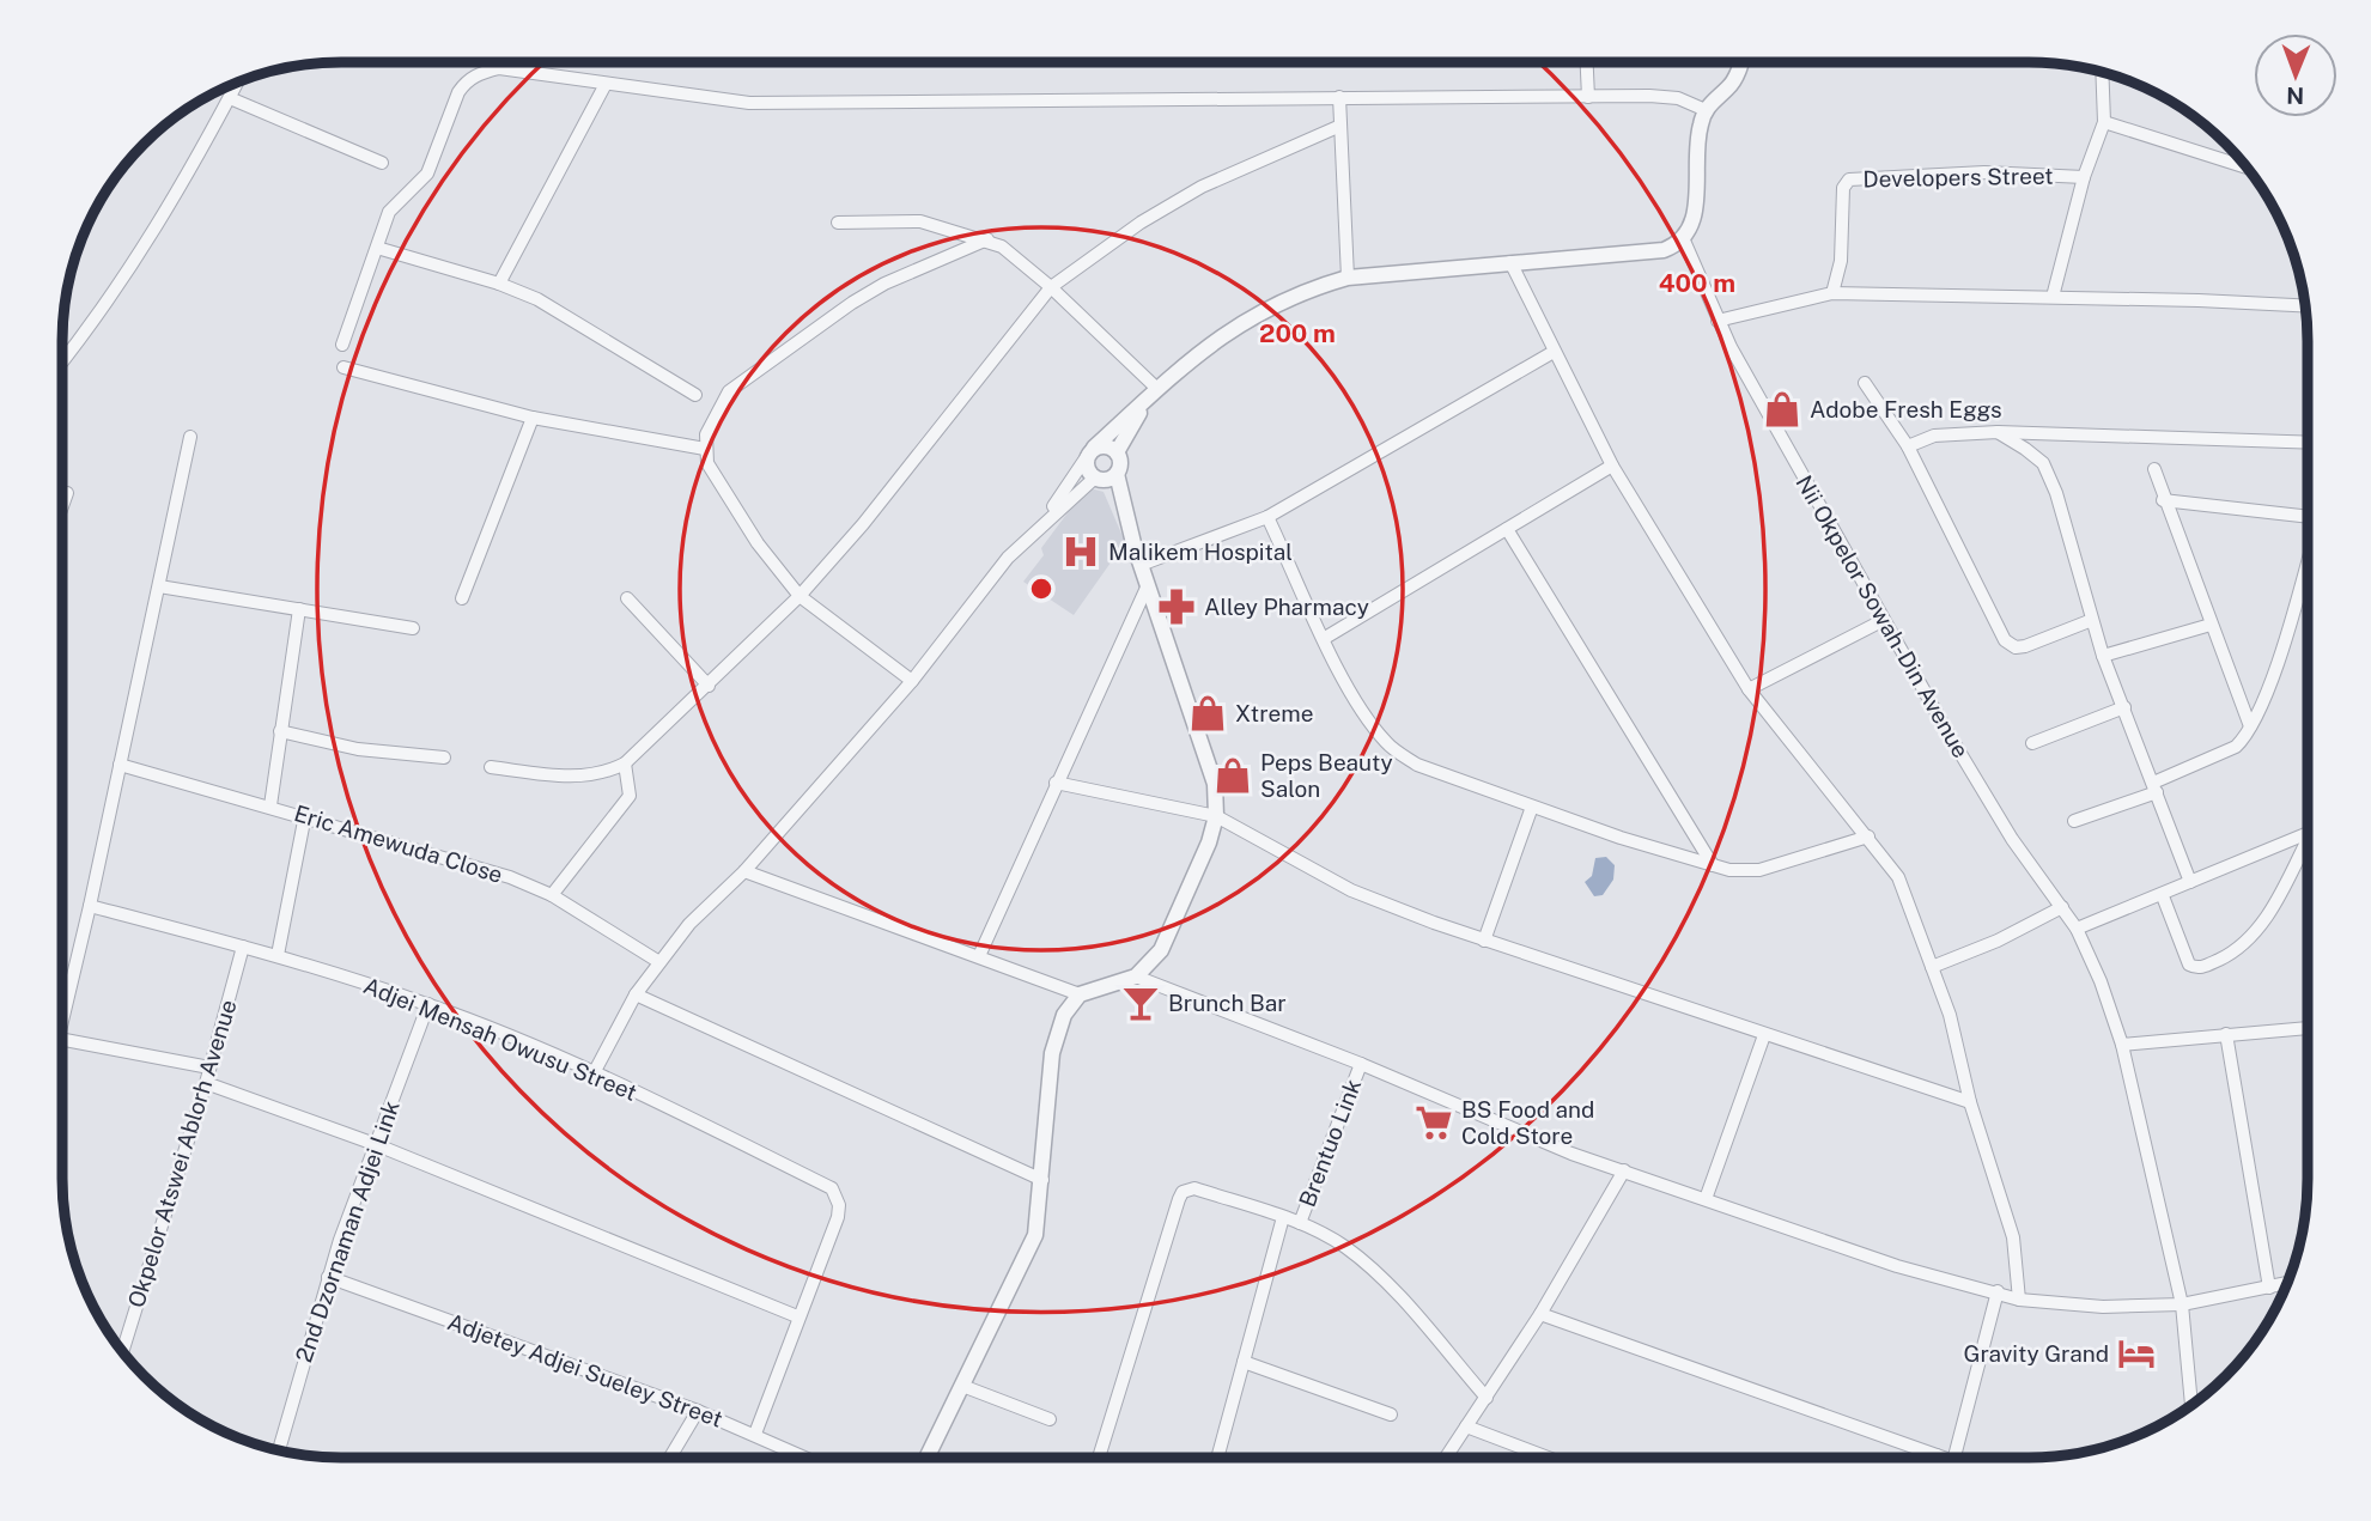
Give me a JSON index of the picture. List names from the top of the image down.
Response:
{
  "streets": {
    "street": [
      "Developers Street",
      "Nii Okpelor Sowah-Din Avenue",
      "Eric Amewuda Close",
      "Adjei Mensah Owusu Street",
      "Brentuo Link",
      "Okpelor Atswei Ablorh Avenue",
      "2nd Dzornaman Adjei Link",
      "Adjetey Adjei Sueley Street"
    ]
  },
  "crossings": [
    ["Adjei Mensah Owusu Street", "Okpelor Atswei Ablorh Avenue"],
    ["Adjei Mensah Owusu Street", "2nd Dzornaman Adjei Link"],
    ["2nd Dzornaman Adjei Link", "Adjetey Adjei Sueley Street"]
  ],
  "places": {
    "shop": ["Adobe Fresh Eggs", "Xtreme", "Peps Beauty Salon"],
    "hospital": ["Malikem Hospital"],
    "pharmacy": ["Alley Pharmacy"],
    "bar": ["Brunch Bar"],
    "supermarket": ["BS Food and Cold Store"],
    "hotel": ["Gravity Grand"]
  },
  "north": "bottom",
  "rings": ["400 m", "200 m"]
}
